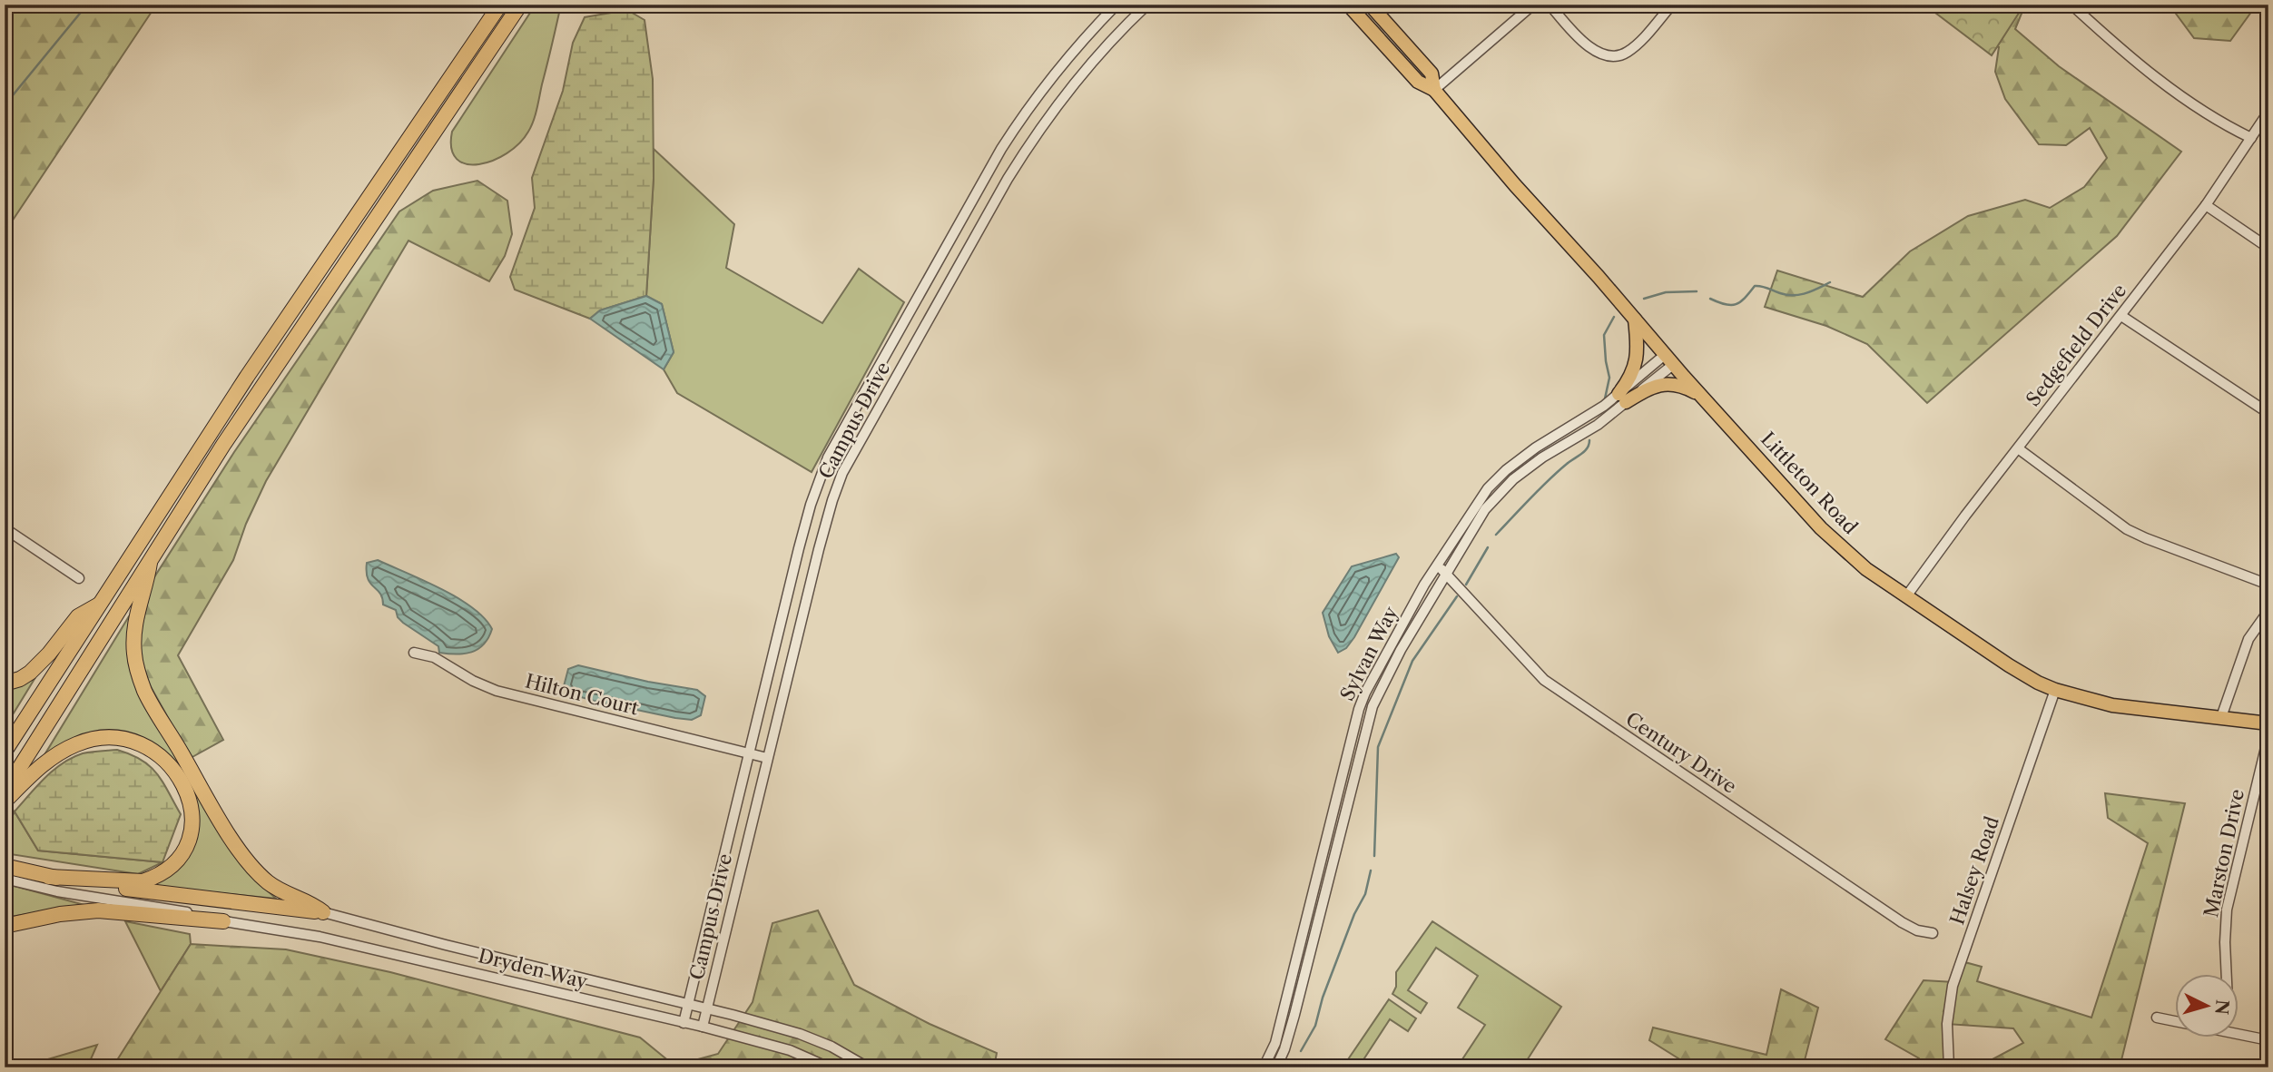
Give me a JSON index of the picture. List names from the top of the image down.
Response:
{
  "streets": {
    "main road": ["Littleton Road"],
    "street": [
      "Sedgefield Drive",
      "Campus Drive",
      "Sylvan Way",
      "Hilton Court",
      "Century Drive",
      "Marston Drive",
      "Halsey Road",
      "Dryden Way"
    ]
  },
  "crossings": [
    ["Sedgefield Drive", "Littleton Road"],
    ["Campus Drive", "Hilton Court"],
    ["Campus Drive", "Dryden Way"],
    ["Littleton Road", "Sylvan Way"],
    ["Littleton Road", "Halsey Road"],
    ["Sylvan Way", "Century Drive"]
  ],
  "north": "right"
}
